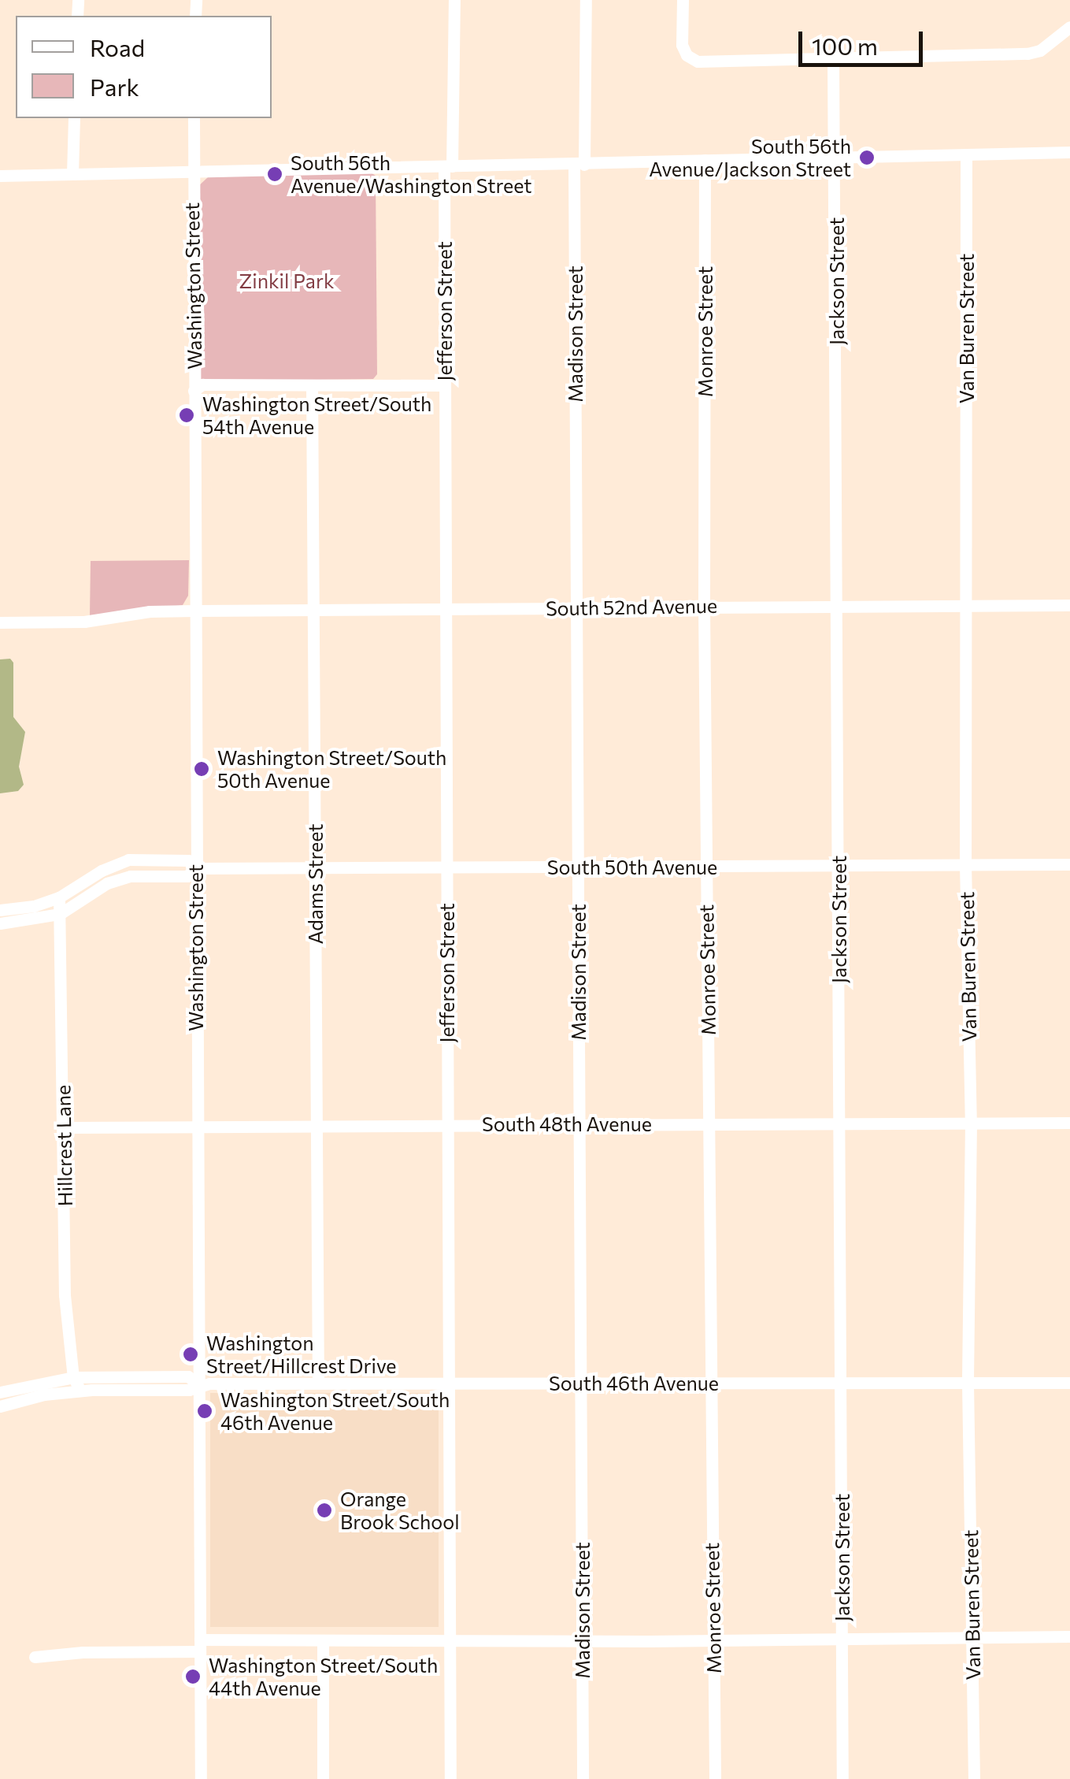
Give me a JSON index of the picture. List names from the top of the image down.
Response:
{
  "streets": {
    "street": [
      "Jackson Street",
      "Washington Street",
      "Jefferson Street",
      "Van Buren Street",
      "Monroe Street",
      "Madison Street",
      "South 52nd Avenue",
      "South 50th Avenue",
      "Adams Street",
      "South 48th Avenue",
      "Hillcrest Lane",
      "South 46th Avenue"
    ]
  },
  "crossings": [
    ["Jackson Street", "South 52nd Avenue"],
    ["Jackson Street", "South 50th Avenue"],
    ["Jackson Street", "South 48th Avenue"],
    ["Jackson Street", "South 46th Avenue"],
    ["Washington Street", "South 52nd Avenue"],
    ["Washington Street", "South 50th Avenue"],
    ["Washington Street", "South 48th Avenue"],
    ["Washington Street", "South 46th Avenue"],
    ["Jefferson Street", "South 52nd Avenue"],
    ["Jefferson Street", "South 50th Avenue"],
    ["Jefferson Street", "South 48th Avenue"],
    ["Jefferson Street", "South 46th Avenue"],
    ["Van Buren Street", "South 52nd Avenue"],
    ["Van Buren Street", "South 50th Avenue"],
    ["Van Buren Street", "South 48th Avenue"],
    ["Van Buren Street", "South 46th Avenue"],
    ["Monroe Street", "South 52nd Avenue"],
    ["Monroe Street", "South 50th Avenue"],
    ["Monroe Street", "South 48th Avenue"],
    ["Monroe Street", "South 46th Avenue"],
    ["Madison Street", "South 52nd Avenue"],
    ["Madison Street", "South 50th Avenue"],
    ["Madison Street", "South 48th Avenue"],
    ["Madison Street", "South 46th Avenue"],
    ["South 52nd Avenue", "Adams Street"],
    ["South 50th Avenue", "Adams Street"],
    ["Adams Street", "South 48th Avenue"],
    ["Adams Street", "South 46th Avenue"],
    ["South 48th Avenue", "Hillcrest Lane"],
    ["Hillcrest Lane", "South 46th Avenue"]
  ],
  "parks": ["Zinkil Park"],
  "places": [
    "South 56th Avenue/Jackson Street",
    "South 56th Avenue/Washington Street",
    "Washington Street/South 54th Avenue",
    "Washington Street/South 50th Avenue",
    "Washington Street/Hillcrest Drive",
    "Washington Street/South 46th Avenue",
    "Orange Brook School",
    "Washington Street/South 44th Avenue"
  ],
  "legend": ["Road", "Park"],
  "scale_bar": "100 m"
}
